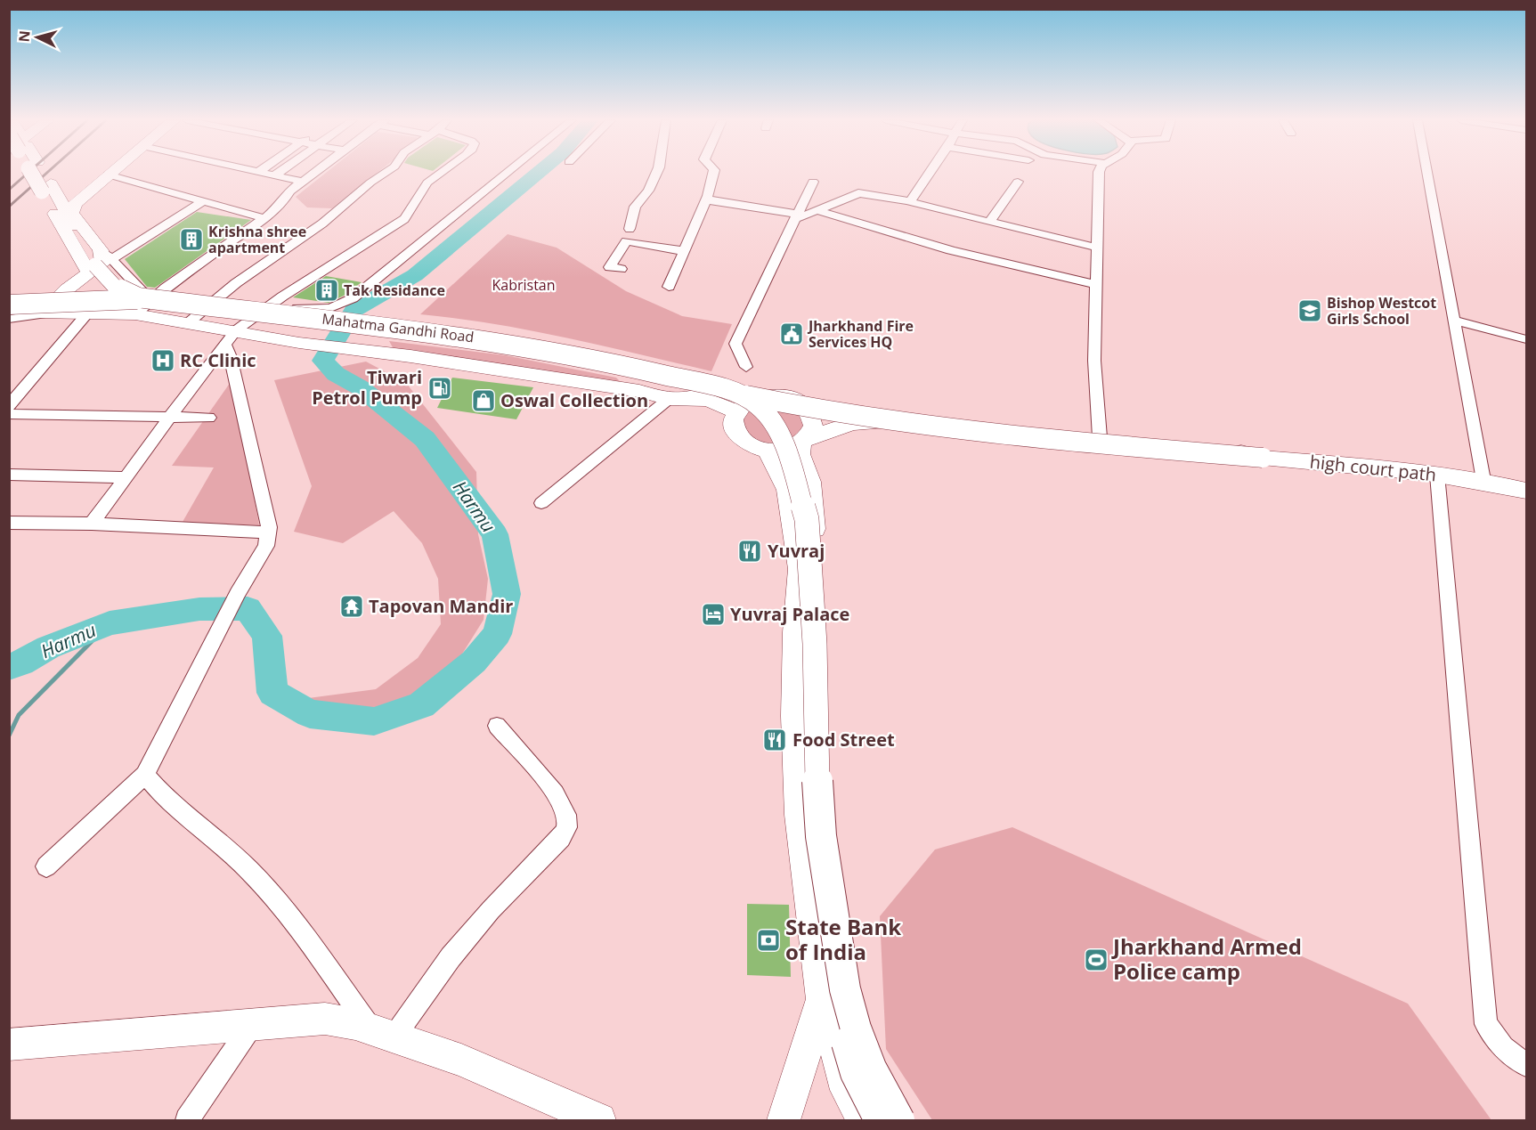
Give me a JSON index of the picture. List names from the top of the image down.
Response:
{
  "streets": {
    "main road": ["Mahatma Gandhi Road", "high court path"]
  },
  "water": ["Harmu"],
  "parks": ["Kabristan"],
  "places": {
    "building": ["Krishna shree apartment", "Tak Residance"],
    "school or university": ["Bishop Westcot Girls School"],
    "public building": ["Jharkhand Fire Services HQ"],
    "hospital": ["RC Clinic"],
    "fuel station": ["Tiwari Petrol Pump"],
    "shop": ["Oswal Collection"],
    "restaurant": ["Yuvraj", "Food Street"],
    "temple": ["Tapovan Mandir"],
    "hotel": ["Yuvraj Palace"],
    "bank": ["State Bank of India"],
    "sports": ["Jharkhand Armed Police camp"]
  },
  "north": "left"
}
